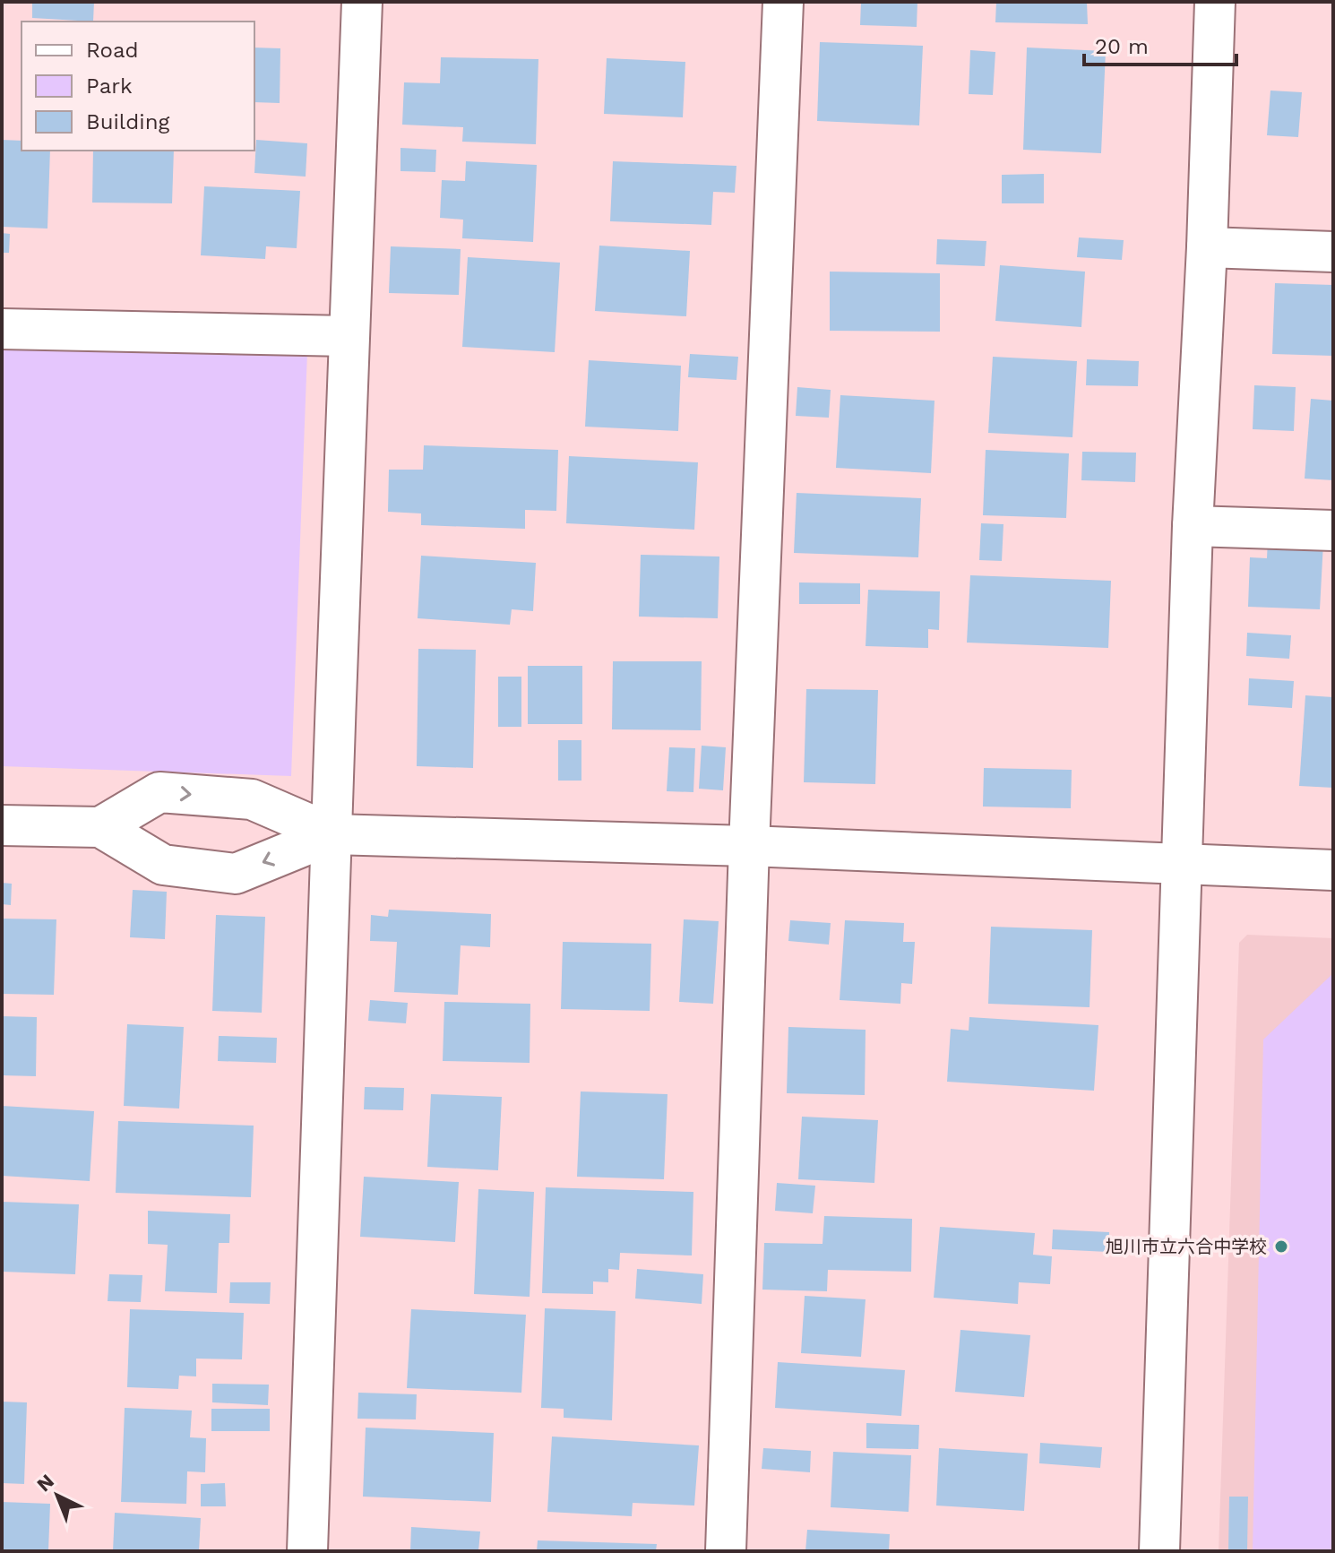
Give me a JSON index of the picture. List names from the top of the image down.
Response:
{
  "places": ["旭川市立六合中学校"],
  "legend": ["Road", "Park", "Building"],
  "scale_bar": "20 m",
  "north": "top left"
}
